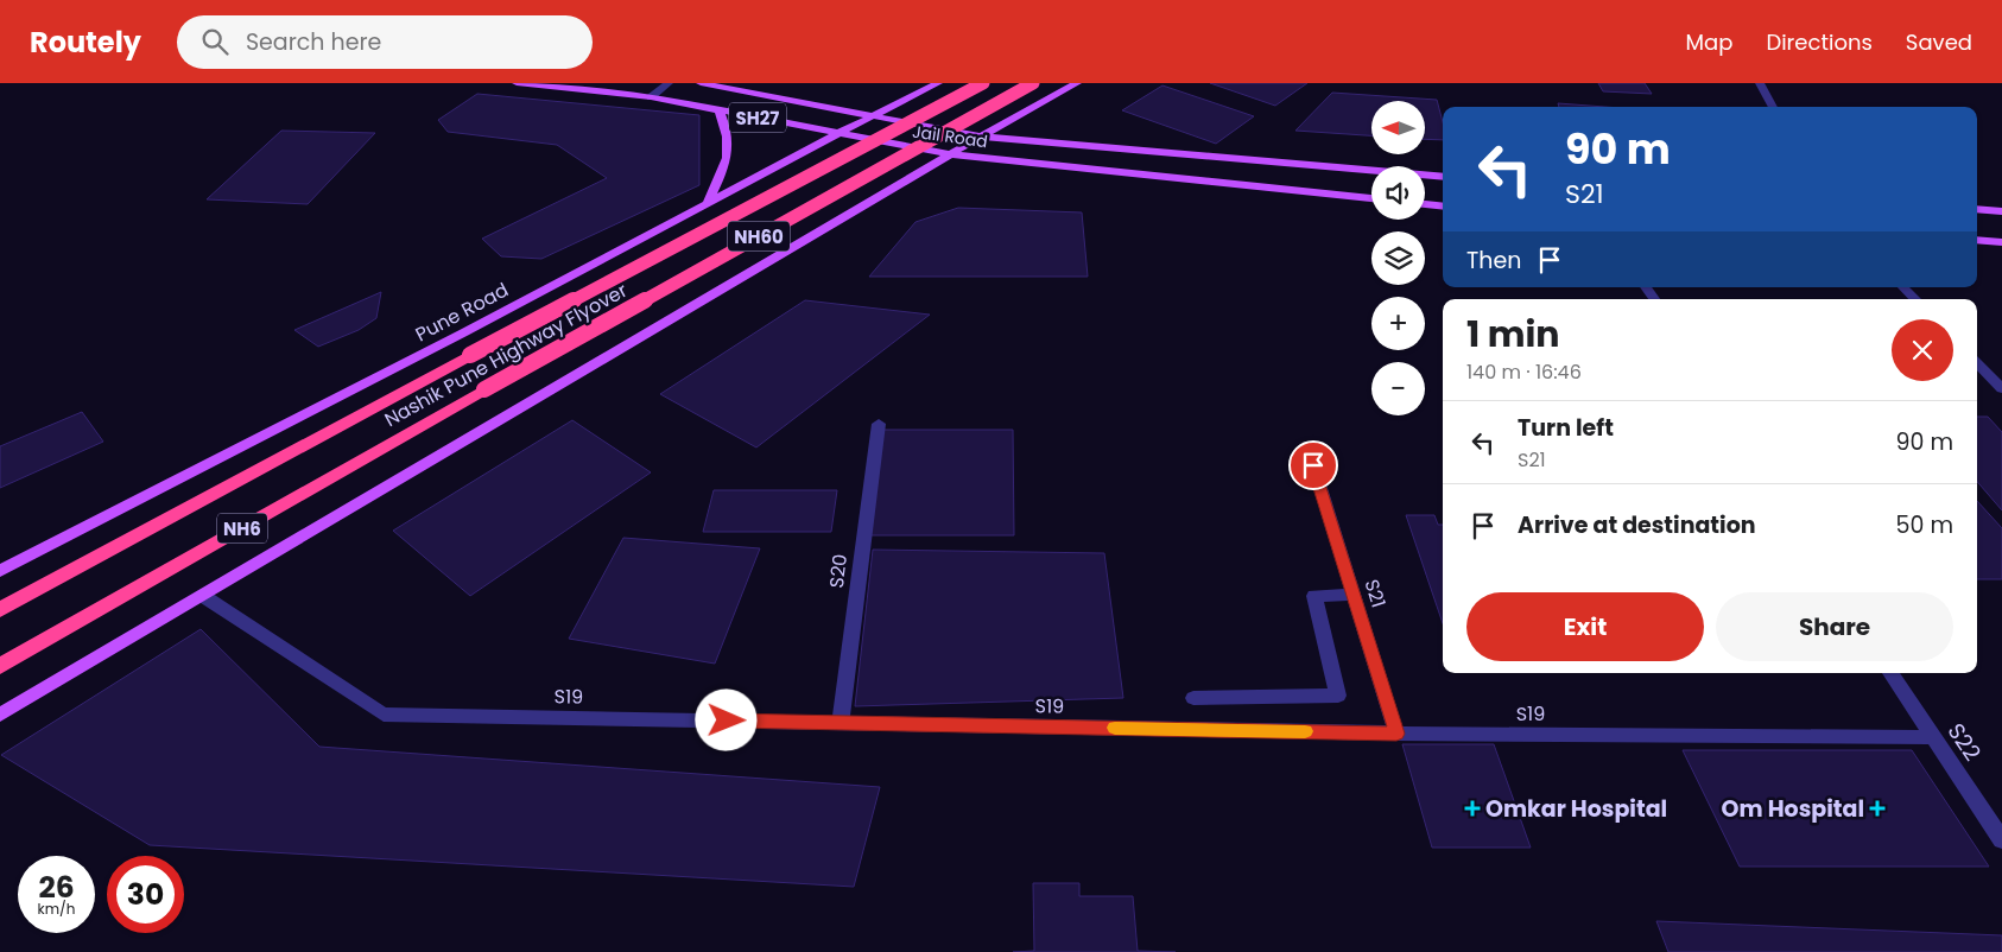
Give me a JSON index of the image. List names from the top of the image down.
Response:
{
  "streets": {
    "highway": ["NH60", "Nashik Pune Highway Flyover", "NH6"],
    "main road": ["SH27", "Jail Road", "Pune Road"],
    "street": [
      "S20",
      "S21",
      "S19",
      "S22"
    ]
  },
  "crossings": [
    ["Jail Road", "Pune Road"],
    ["S20", "S19"],
    ["S21", "S19"],
    ["S19", "S22"]
  ],
  "places": {
    "health": ["Omkar Hospital", "Om Hospital"]
  },
  "north": "left",
  "page": {
    "header": "Routely",
    "search": "Search here",
    "nav": ["Map", "Directions", "Saved"],
    "map_buttons": ["+", "−"],
    "turn": ["90 m", "S21"],
    "then": "Then",
    "heading": ["1 min", "140 m · 16:46"],
    "list": [
      {
        "name": "Turn left",
        "note": "S21",
        "value": "90 m"
      },
      {
        "name": "Arrive at destination",
        "value": "50 m"
      }
    ],
    "buttons": ["Exit", "Share"],
    "speed": "26 km/h",
    "limit": "30"
  }
}
